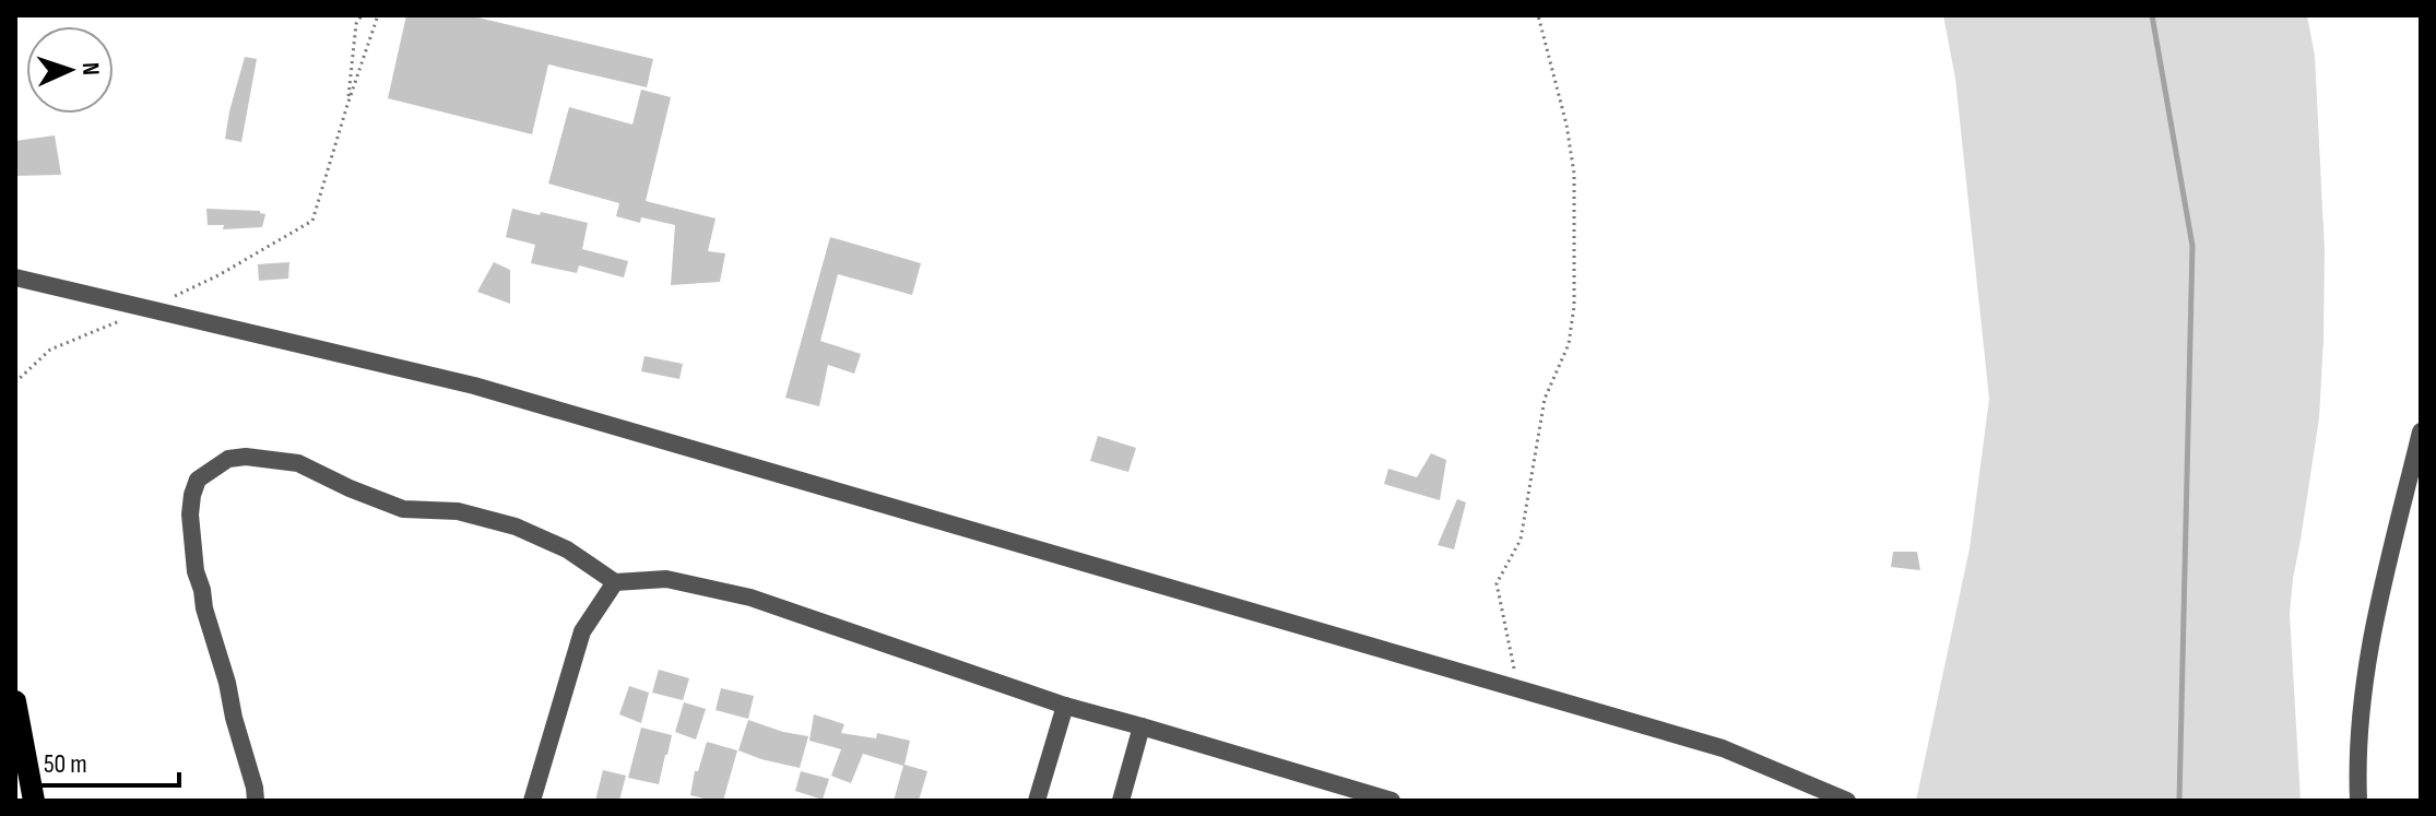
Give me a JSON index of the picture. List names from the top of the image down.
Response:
{
  "scale_bar": "50 m",
  "north": "right"
}
